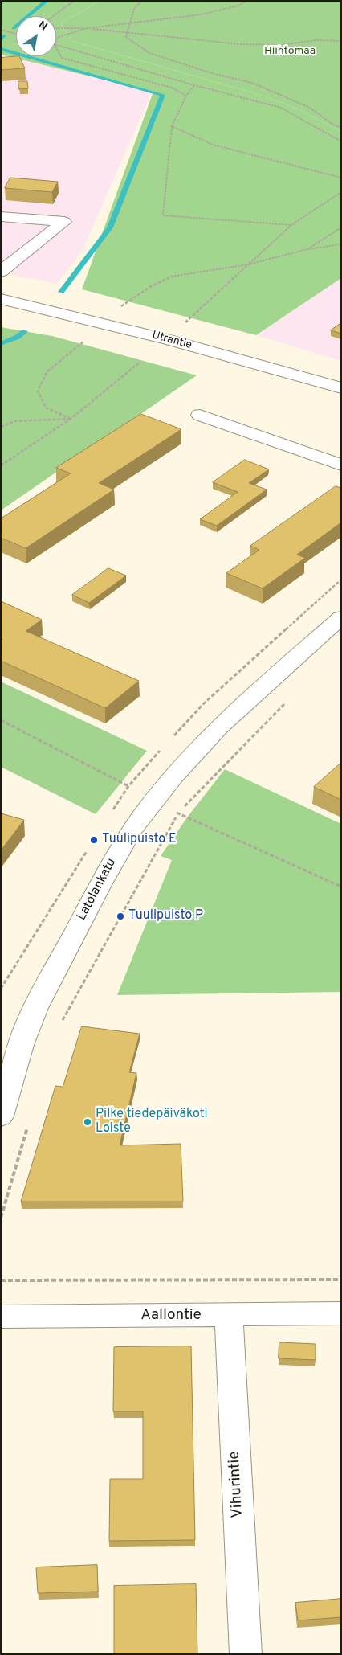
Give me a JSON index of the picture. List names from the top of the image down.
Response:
{
  "streets": {
    "street": [
      "Utrantie",
      "Latolankatu",
      "Aallontie",
      "Vihurintie"
    ]
  },
  "crossings": [
    ["Aallontie", "Vihurintie"]
  ],
  "parks": ["Hiihtomaa"],
  "places": ["Tuulipuisto E", "Tuulipuisto P", "Pilke tiedepäiväkoti Loiste"],
  "north": "top right"
}
